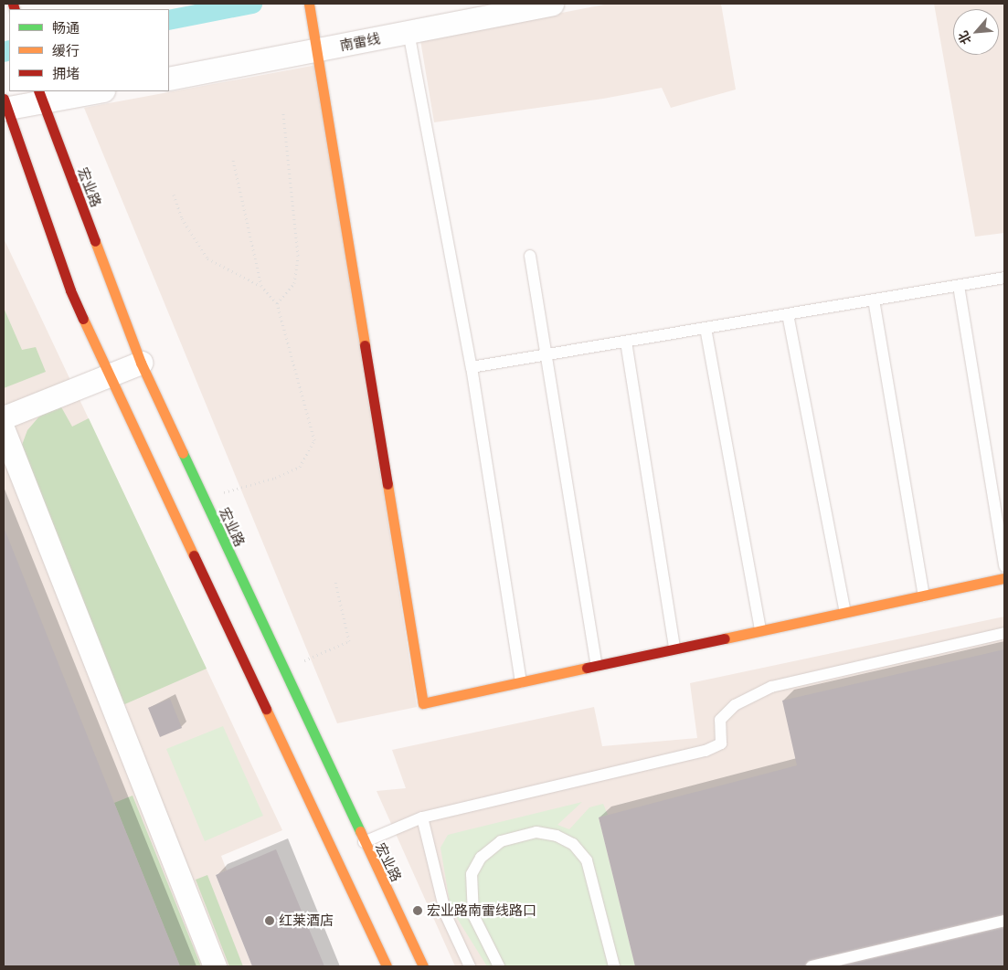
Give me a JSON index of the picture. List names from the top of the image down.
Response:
{
  "streets": {
    "street": ["南雷线", "宏业路"]
  },
  "places": ["宏业路南雷线路口", "红莱酒店"],
  "legend": ["畅通", "缓行", "拥堵"],
  "north": "bottom left"
}
